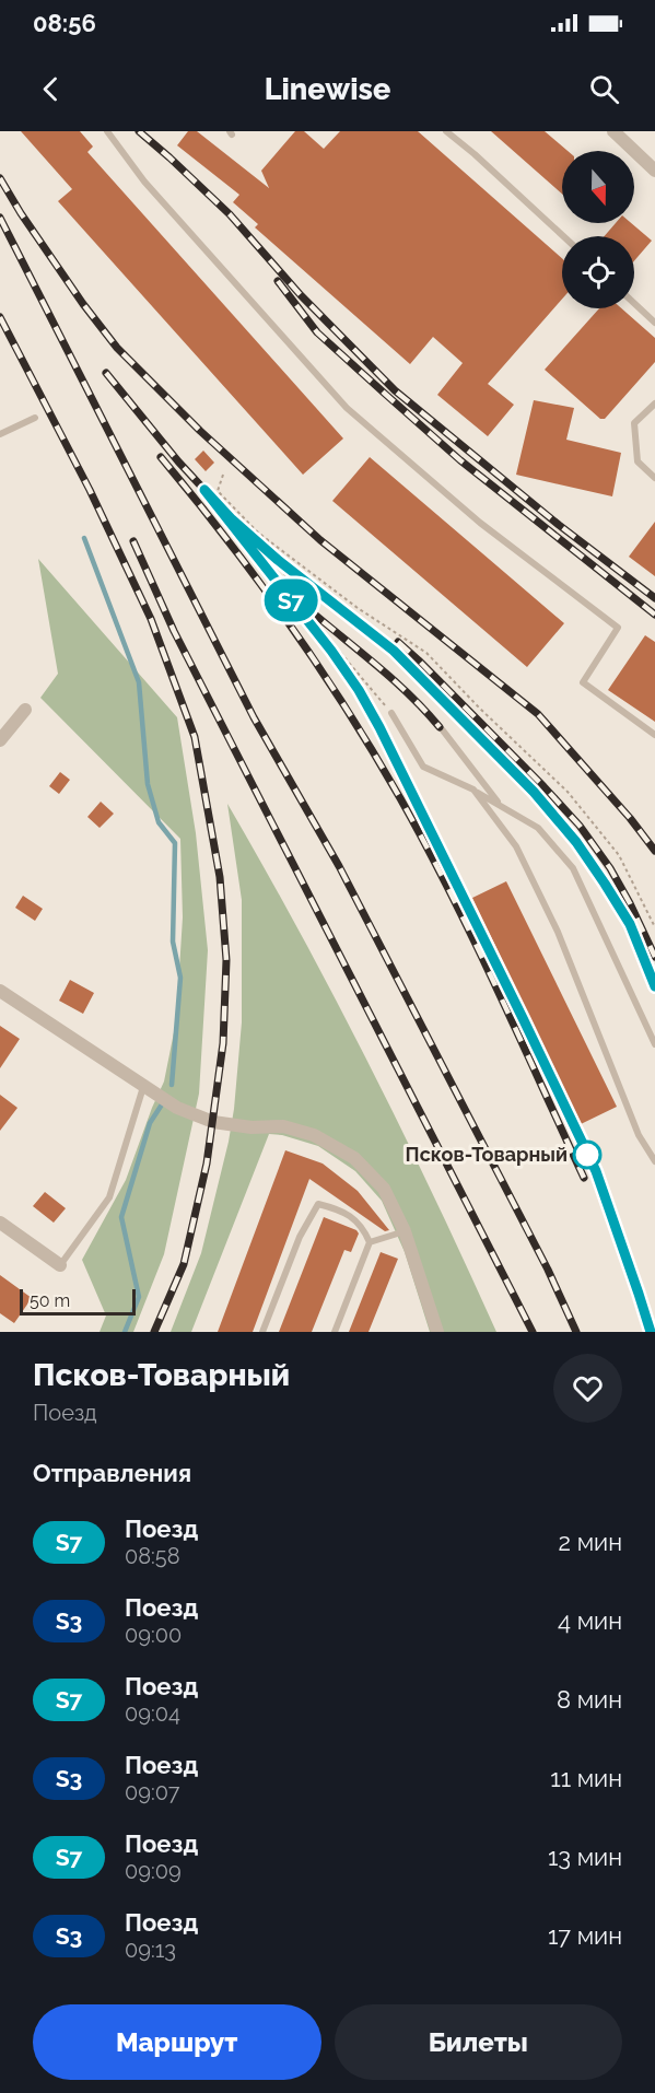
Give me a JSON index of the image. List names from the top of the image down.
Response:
{
  "places": ["Псков-Товарный"],
  "scale_bar": "50 m",
  "north": "bottom",
  "page": {
    "status": "08:56",
    "header": "Linewise",
    "on_map": "S7",
    "scale": "50 m",
    "heading": [
      ["Псков-Товарный", "Поезд"],
      "Отправления"
    ],
    "list": [
      {
        "mark": "S7",
        "name": "Поезд",
        "note": "08:58",
        "value": "2 мин"
      },
      {
        "mark": "S3",
        "name": "Поезд",
        "note": "09:00",
        "value": "4 мин"
      },
      {
        "mark": "S7",
        "name": "Поезд",
        "note": "09:04",
        "value": "8 мин"
      },
      {
        "mark": "S3",
        "name": "Поезд",
        "note": "09:07",
        "value": "11 мин"
      },
      {
        "mark": "S7",
        "name": "Поезд",
        "note": "09:09",
        "value": "13 мин"
      },
      {
        "mark": "S3",
        "name": "Поезд",
        "note": "09:13",
        "value": "17 мин"
      }
    ],
    "buttons": ["Маршрут", "Билеты"]
  }
}
